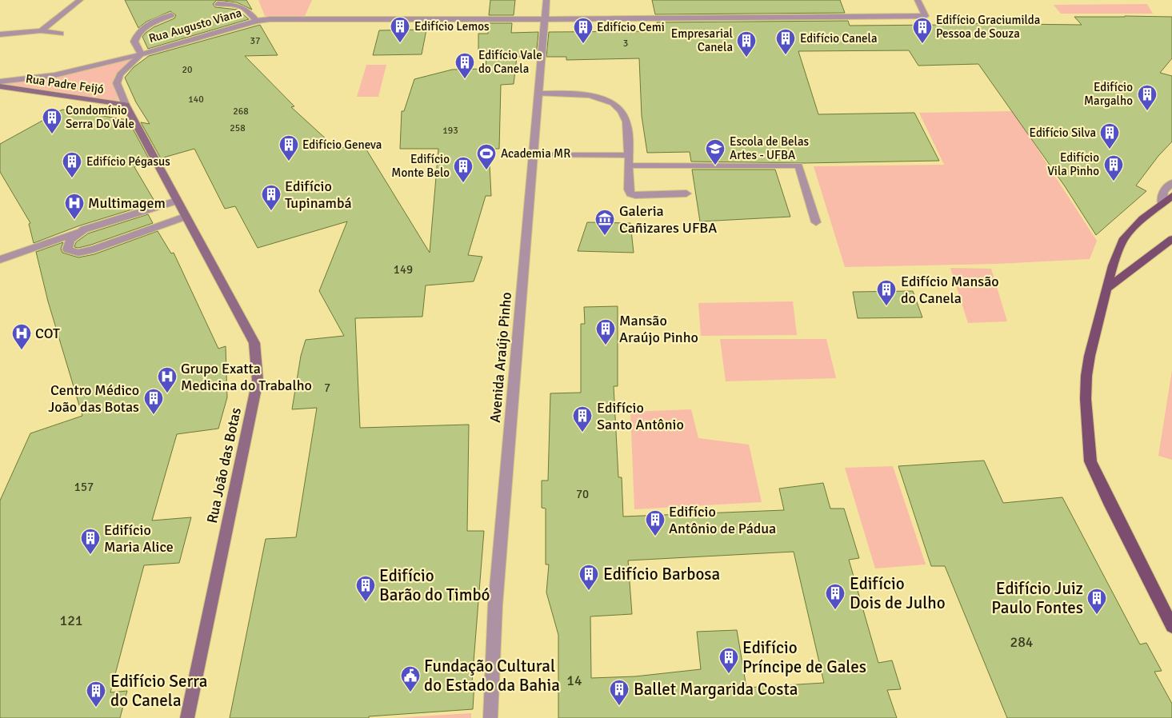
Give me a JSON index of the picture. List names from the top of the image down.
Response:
{
  "streets": {
    "main road": ["Rua Padre Feijó", "Rua João das Botas"],
    "street": ["Rua Augusto Viana", "Avenida Araújo Pinho"]
  },
  "crossings": [
    ["Rua Augusto Viana", "Rua Padre Feijó"],
    ["Rua Augusto Viana", "Avenida Araújo Pinho"],
    ["Rua Augusto Viana", "Rua João das Botas"],
    ["Rua Padre Feijó", "Rua João das Botas"]
  ],
  "places": {
    "building": [
      "Edifício Lemos",
      "Edifício Cemi",
      "Edifício Graciumilda Pessoa de Souza",
      "Edifício Canela",
      "Empresarial Canela",
      "Edifício Vale do Canela",
      "Edifício Margalho",
      "Condomínio Serra Do Vale",
      "Edifício Silva",
      "Edifício Geneva",
      "Edifício Pégasus",
      "Edifício Vila Pinho",
      "Edifício Monte Belo",
      "Edifício Tupinambá",
      "Edifício Mansão do Canela",
      "Mansão Araújo Pinho",
      "Centro Médico João das Botas",
      "Edifício Santo Antônio",
      "Edifício Antônio de Pádua",
      "Edifício Maria Alice",
      "Edifício Barbosa",
      "Edifício Barão do Timbó",
      "Edifício Dois de Julho",
      "Edifício Juiz Paulo Fontes",
      "Edifício Príncipe de Gales",
      "Ballet Margarida Costa",
      "Edifício Serra do Canela"
    ],
    "school or university": ["Escola de Belas Artes - UFBA"],
    "sports": ["Academia MR"],
    "hospital": ["Multimagem", "COT", "Grupo Exatta Medicina do Trabalho"],
    "museum": ["Galeria Cañizares UFBA"],
    "public building": ["Fundação Cultural do Estado da Bahia"]
  },
  "house_numbers": [
    "37",
    "3",
    "20",
    "140",
    "268",
    "258",
    "193",
    "149",
    "7",
    "157",
    "70",
    "121",
    "284",
    "14"
  ]
}
